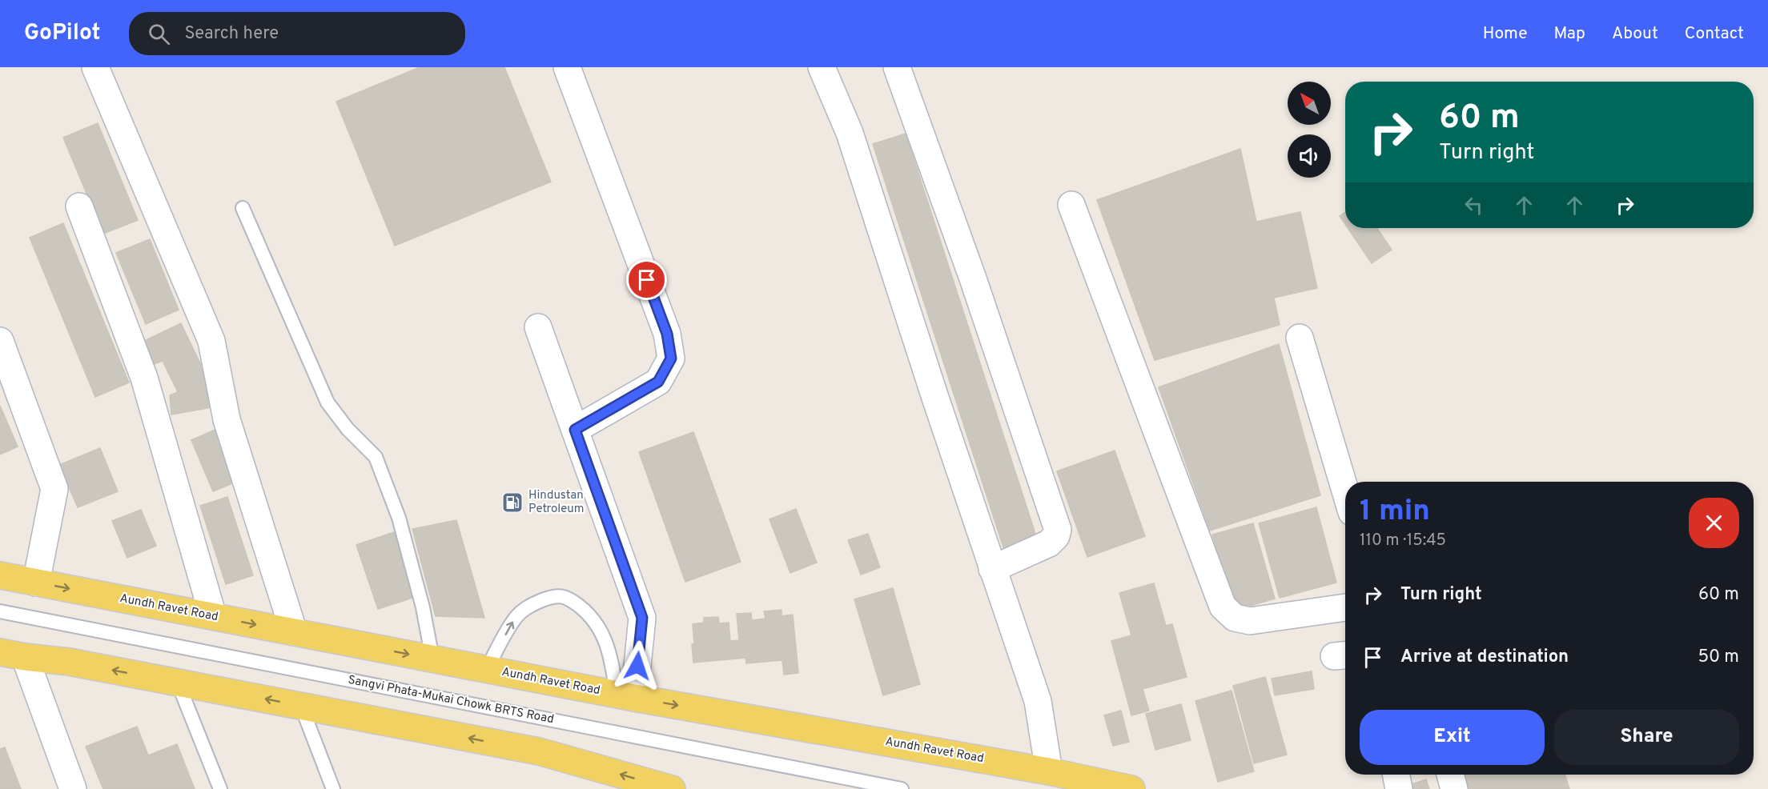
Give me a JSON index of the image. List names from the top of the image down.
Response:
{
  "streets": {
    "main road": ["Aundh Ravet Road"],
    "lane": ["Sangvi Phata-Mukai Chowk BRTS Road"]
  },
  "places": {
    "fuel station": ["Hindustan Petroleum"]
  },
  "north": "top left",
  "page": {
    "header": "GoPilot",
    "search": "Search here",
    "nav": [
      "Home",
      "Map",
      "About",
      "Contact"
    ],
    "turn": ["60 m", "Turn right"],
    "heading": ["1 min", "110 m · 15:45"],
    "list": [
      {
        "name": "Turn right",
        "value": "60 m"
      },
      {
        "name": "Arrive at destination",
        "value": "50 m"
      }
    ],
    "buttons": ["Exit", "Share"]
  }
}
